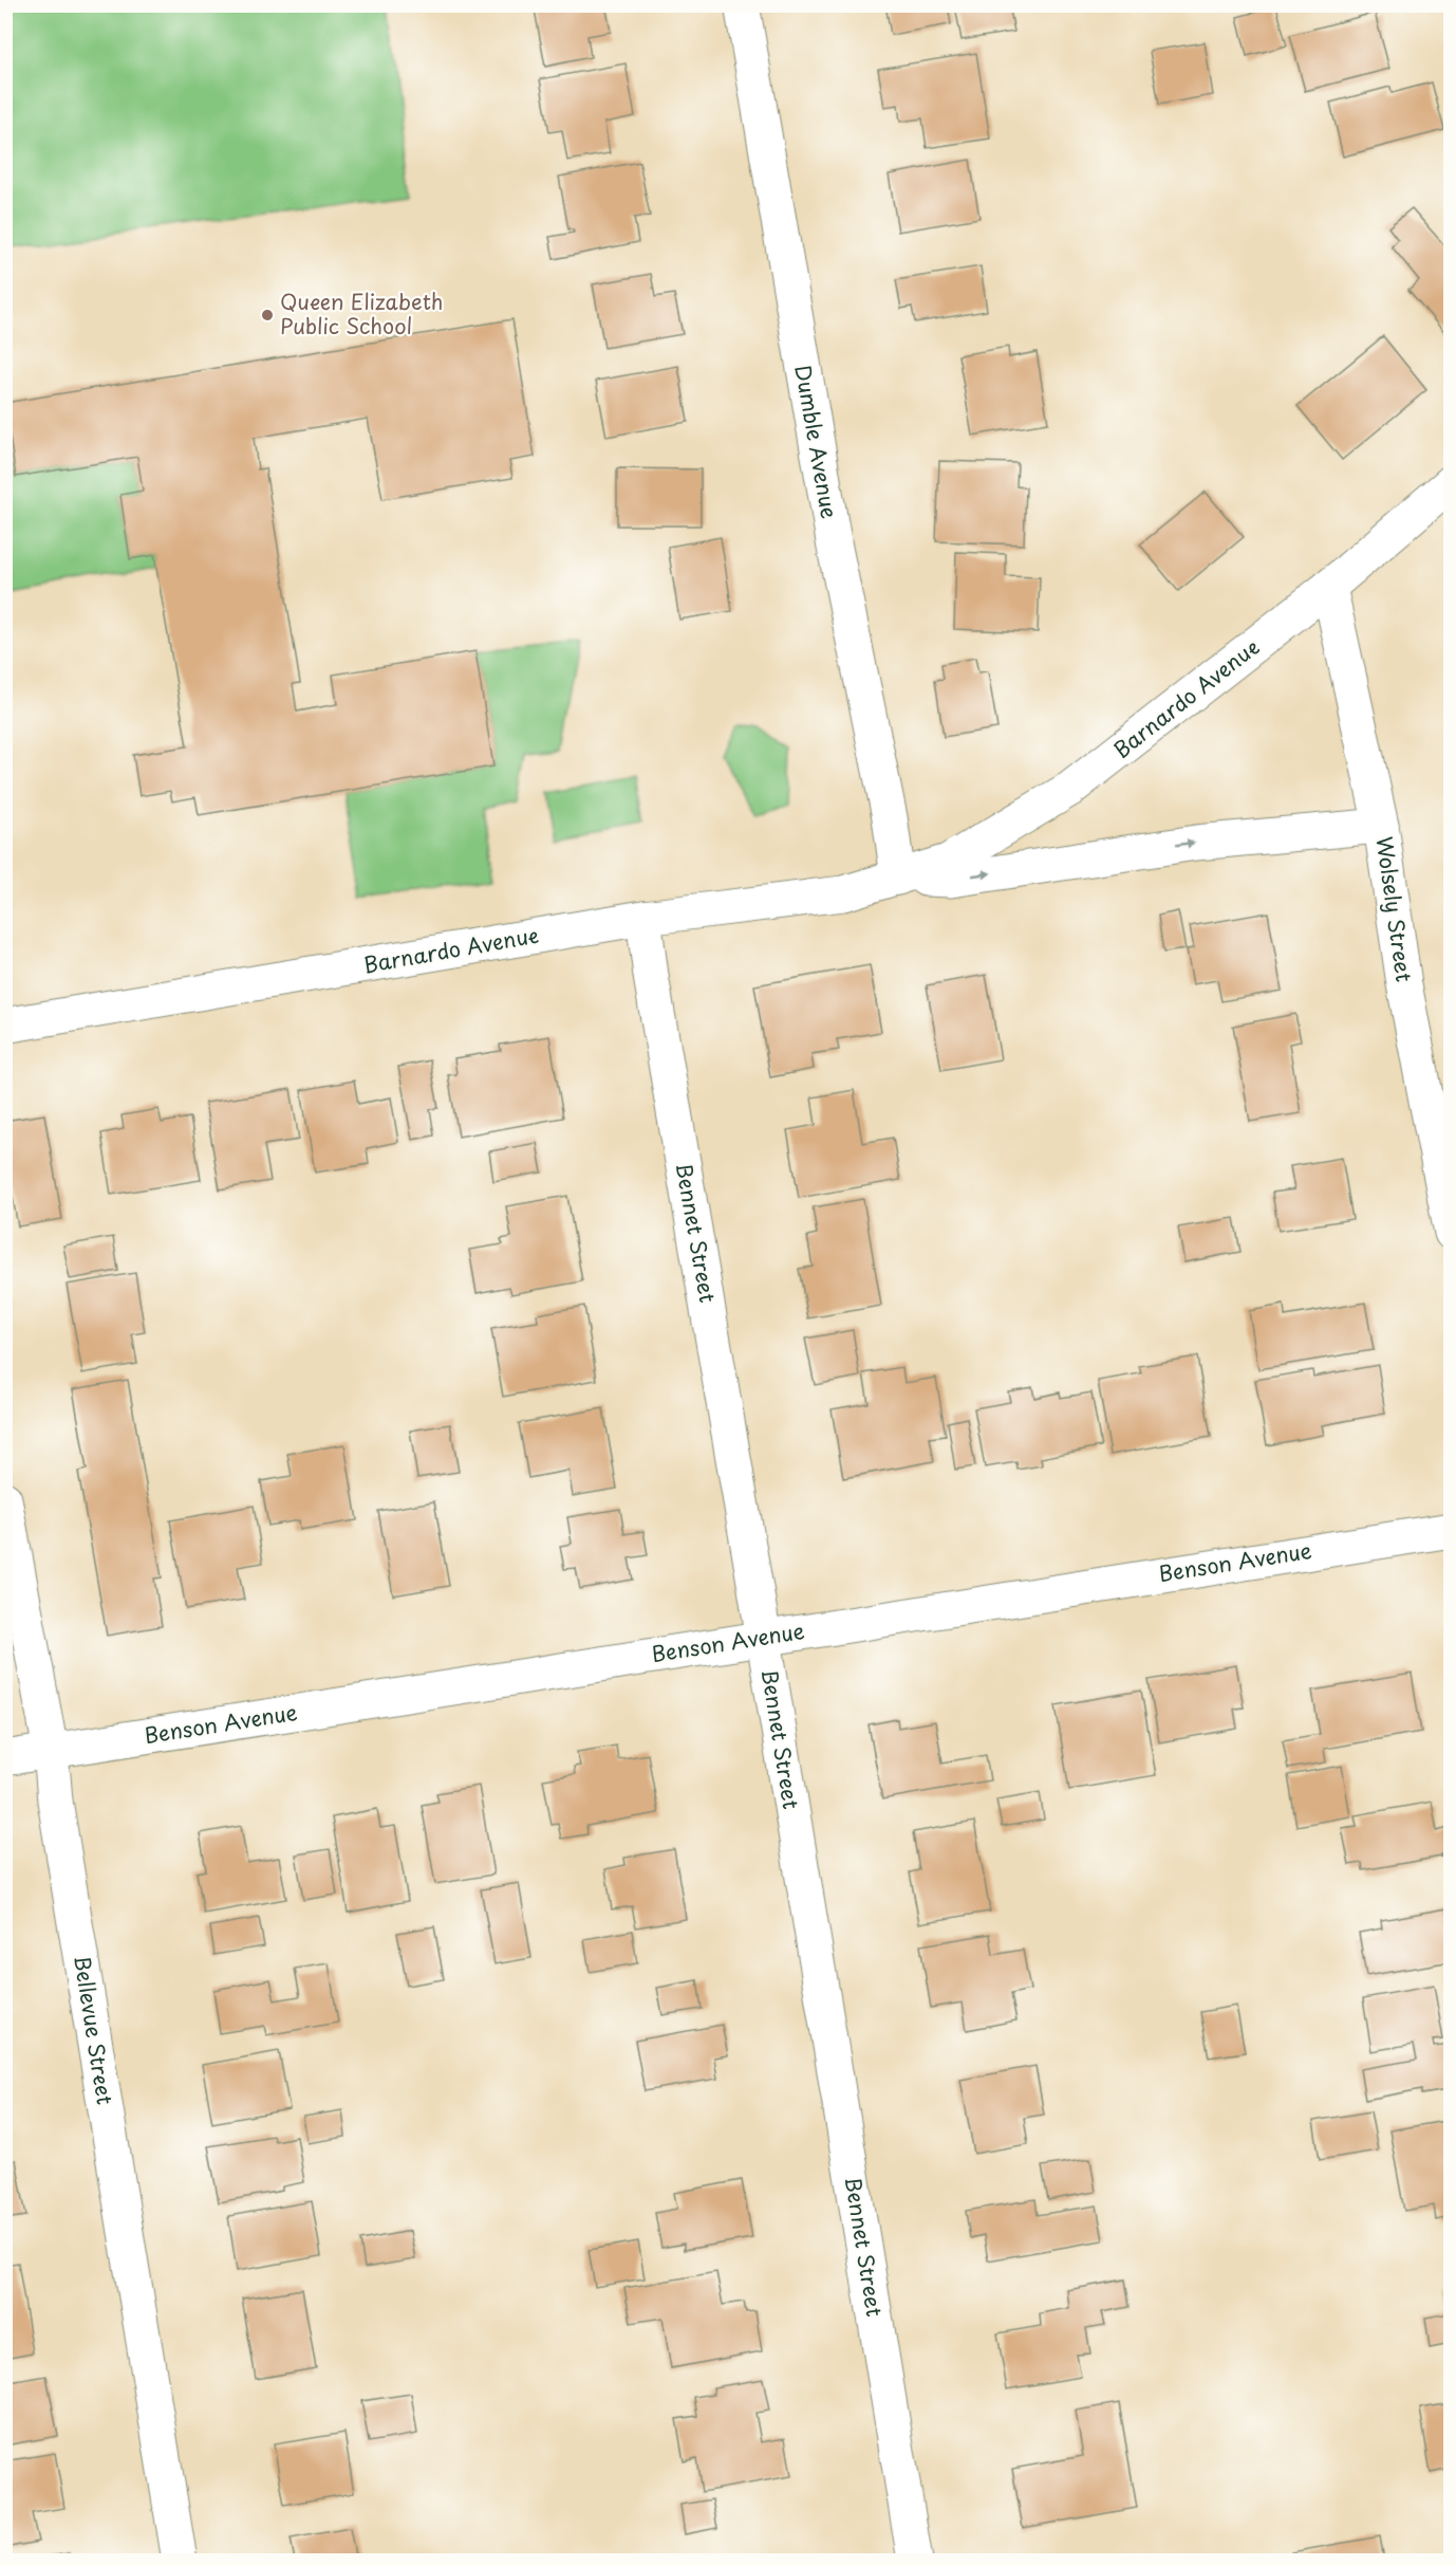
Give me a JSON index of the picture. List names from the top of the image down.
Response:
{
  "streets": {
    "street": [
      "Dumble Avenue",
      "Barnardo Avenue",
      "Wolsely Street",
      "Bennet Street",
      "Benson Avenue",
      "Bellevue Street"
    ]
  },
  "crossings": [
    ["Dumble Avenue", "Barnardo Avenue"],
    ["Barnardo Avenue", "Wolsely Street"],
    ["Barnardo Avenue", "Bennet Street"],
    ["Bennet Street", "Benson Avenue"],
    ["Benson Avenue", "Bellevue Street"]
  ],
  "places": ["Queen Elizabeth Public School"]
}
